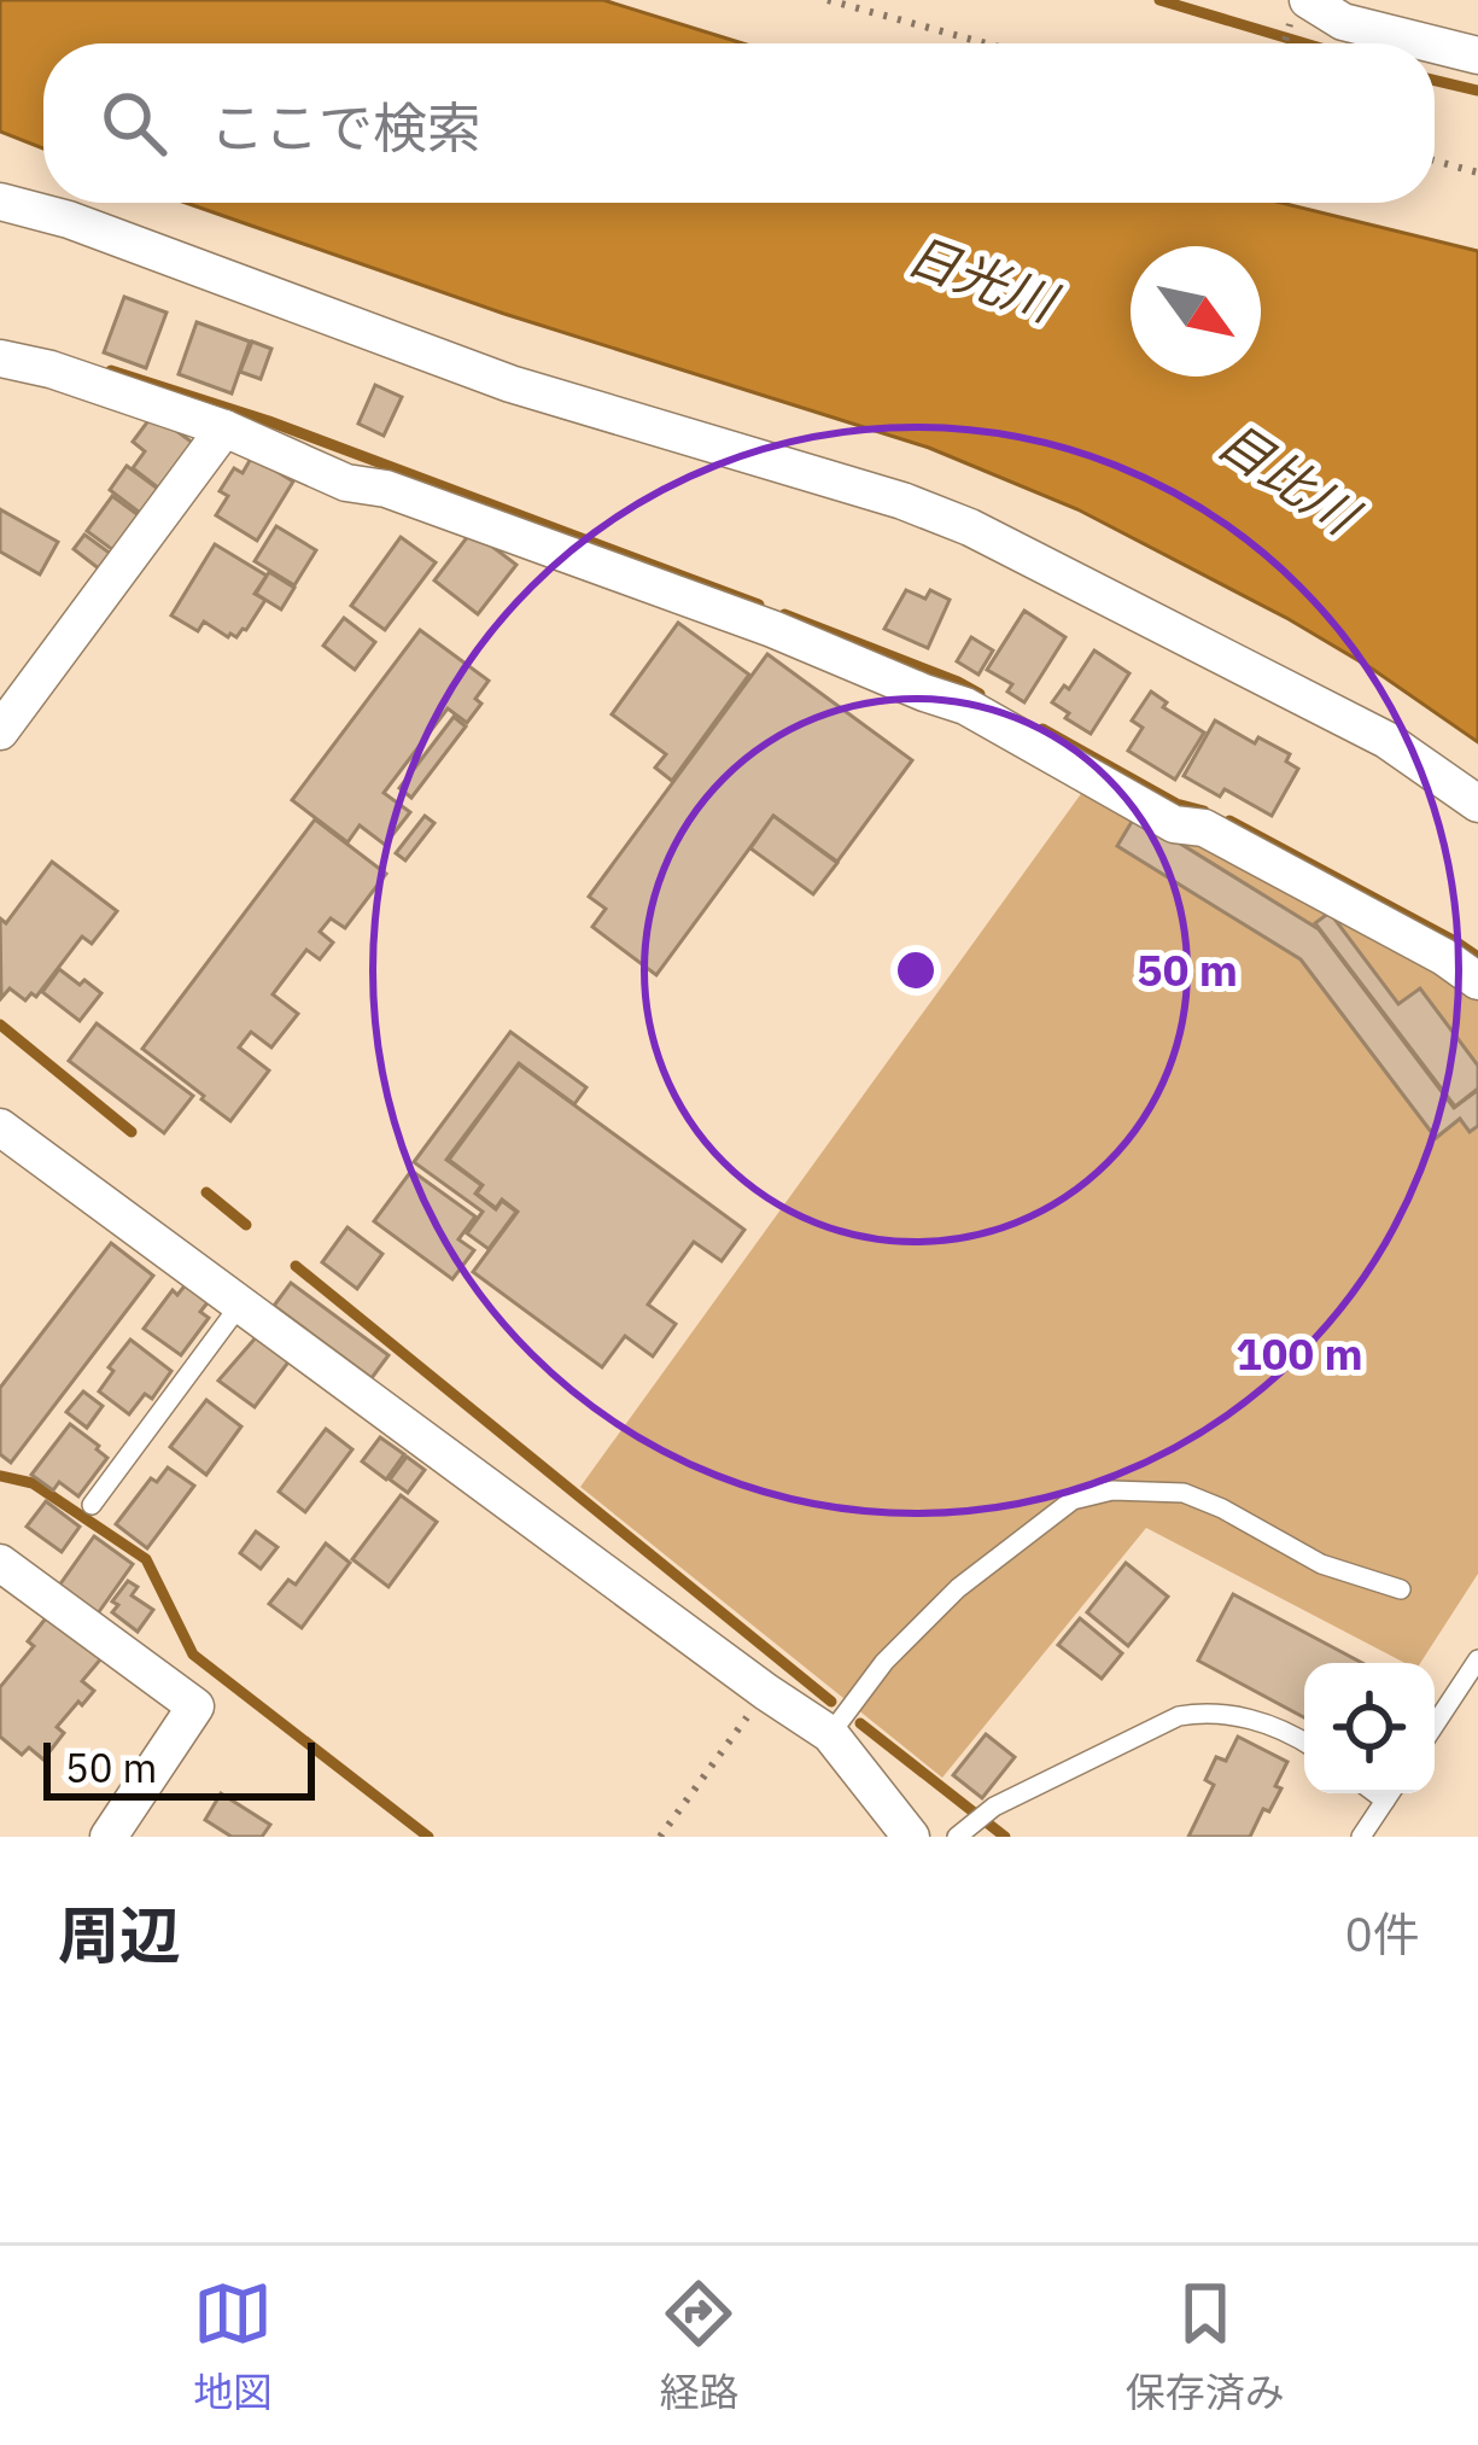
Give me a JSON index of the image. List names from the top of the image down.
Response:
{
  "water": ["日光川", "目比川"],
  "scale_bar": "50 m",
  "north": "bottom right",
  "page": {
    "search": "ここで検索",
    "scale": "50 m",
    "heading": ["周辺", "0件"],
    "nav": ["地図", "経路", "保存済み"]
  },
  "rings": ["50 m", "100 m"]
}
